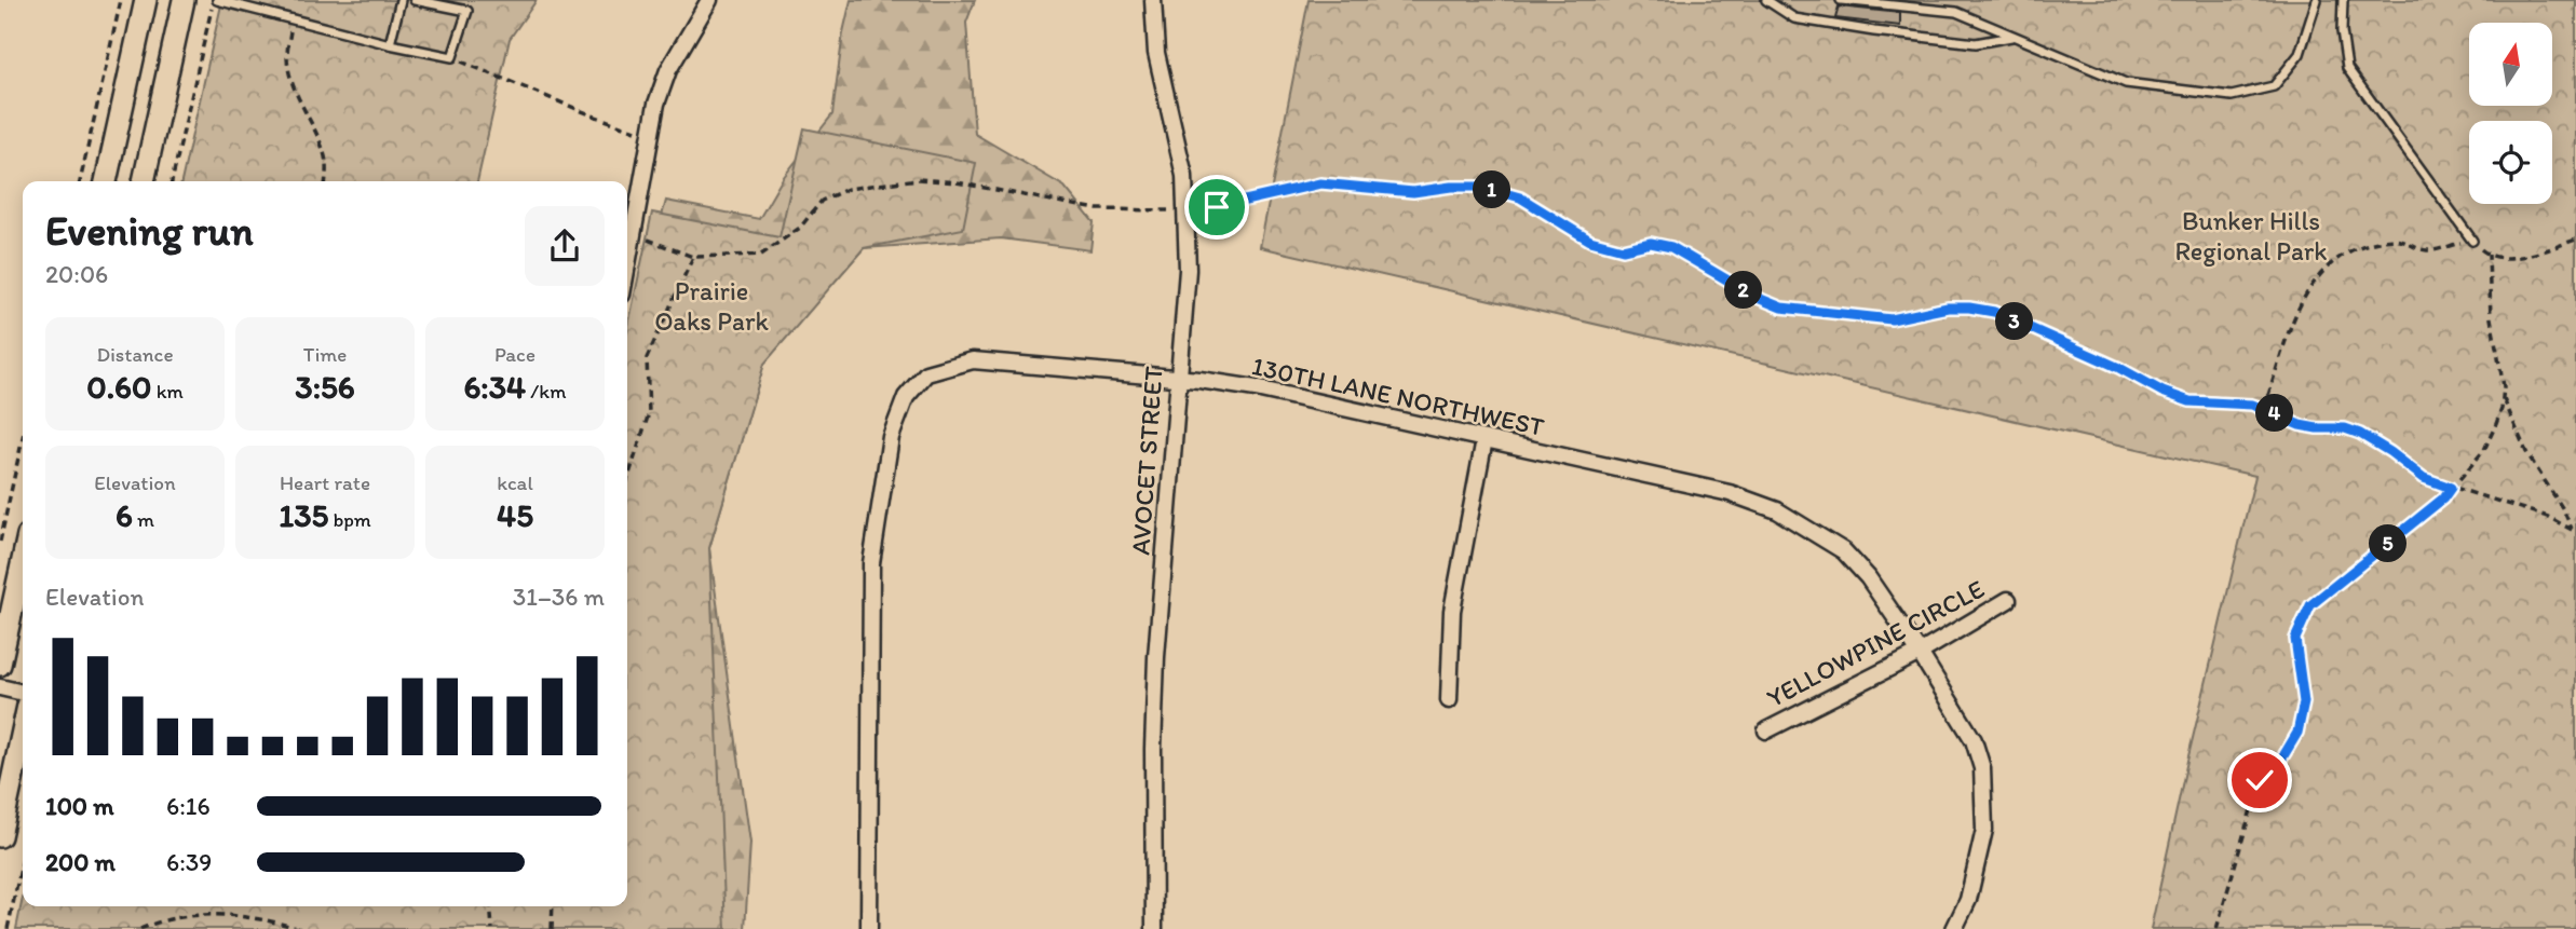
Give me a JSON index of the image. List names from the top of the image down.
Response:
{
  "streets": {
    "street": ["130TH LANE NORTHWEST", "AVOCET STREET", "YELLOWPINE CIRCLE"]
  },
  "crossings": [
    ["130TH LANE NORTHWEST", "AVOCET STREET"],
    ["130TH LANE NORTHWEST", "YELLOWPINE CIRCLE"]
  ],
  "parks": ["Bunker Hills Regional Park", "Prairie Oaks Park"],
  "north": "top",
  "page": {
    "pins": [
      "1",
      "2",
      "3",
      "4",
      "5"
    ],
    "heading": ["Evening run", "20:06"],
    "stats": [
      ["Distance", "0.60 km"],
      ["Time", "3:56"],
      ["Pace", "6:34 /km"],
      ["Elevation", "6 m"],
      ["Heart rate", "135 bpm"],
      ["kcal", "45"]
    ],
    "chart": ["Elevation", "31–36 m"],
    "list": [
      {
        "name": "100 m",
        "note": "6:16"
      },
      {
        "name": "200 m",
        "note": "6:39"
      }
    ]
  }
}
